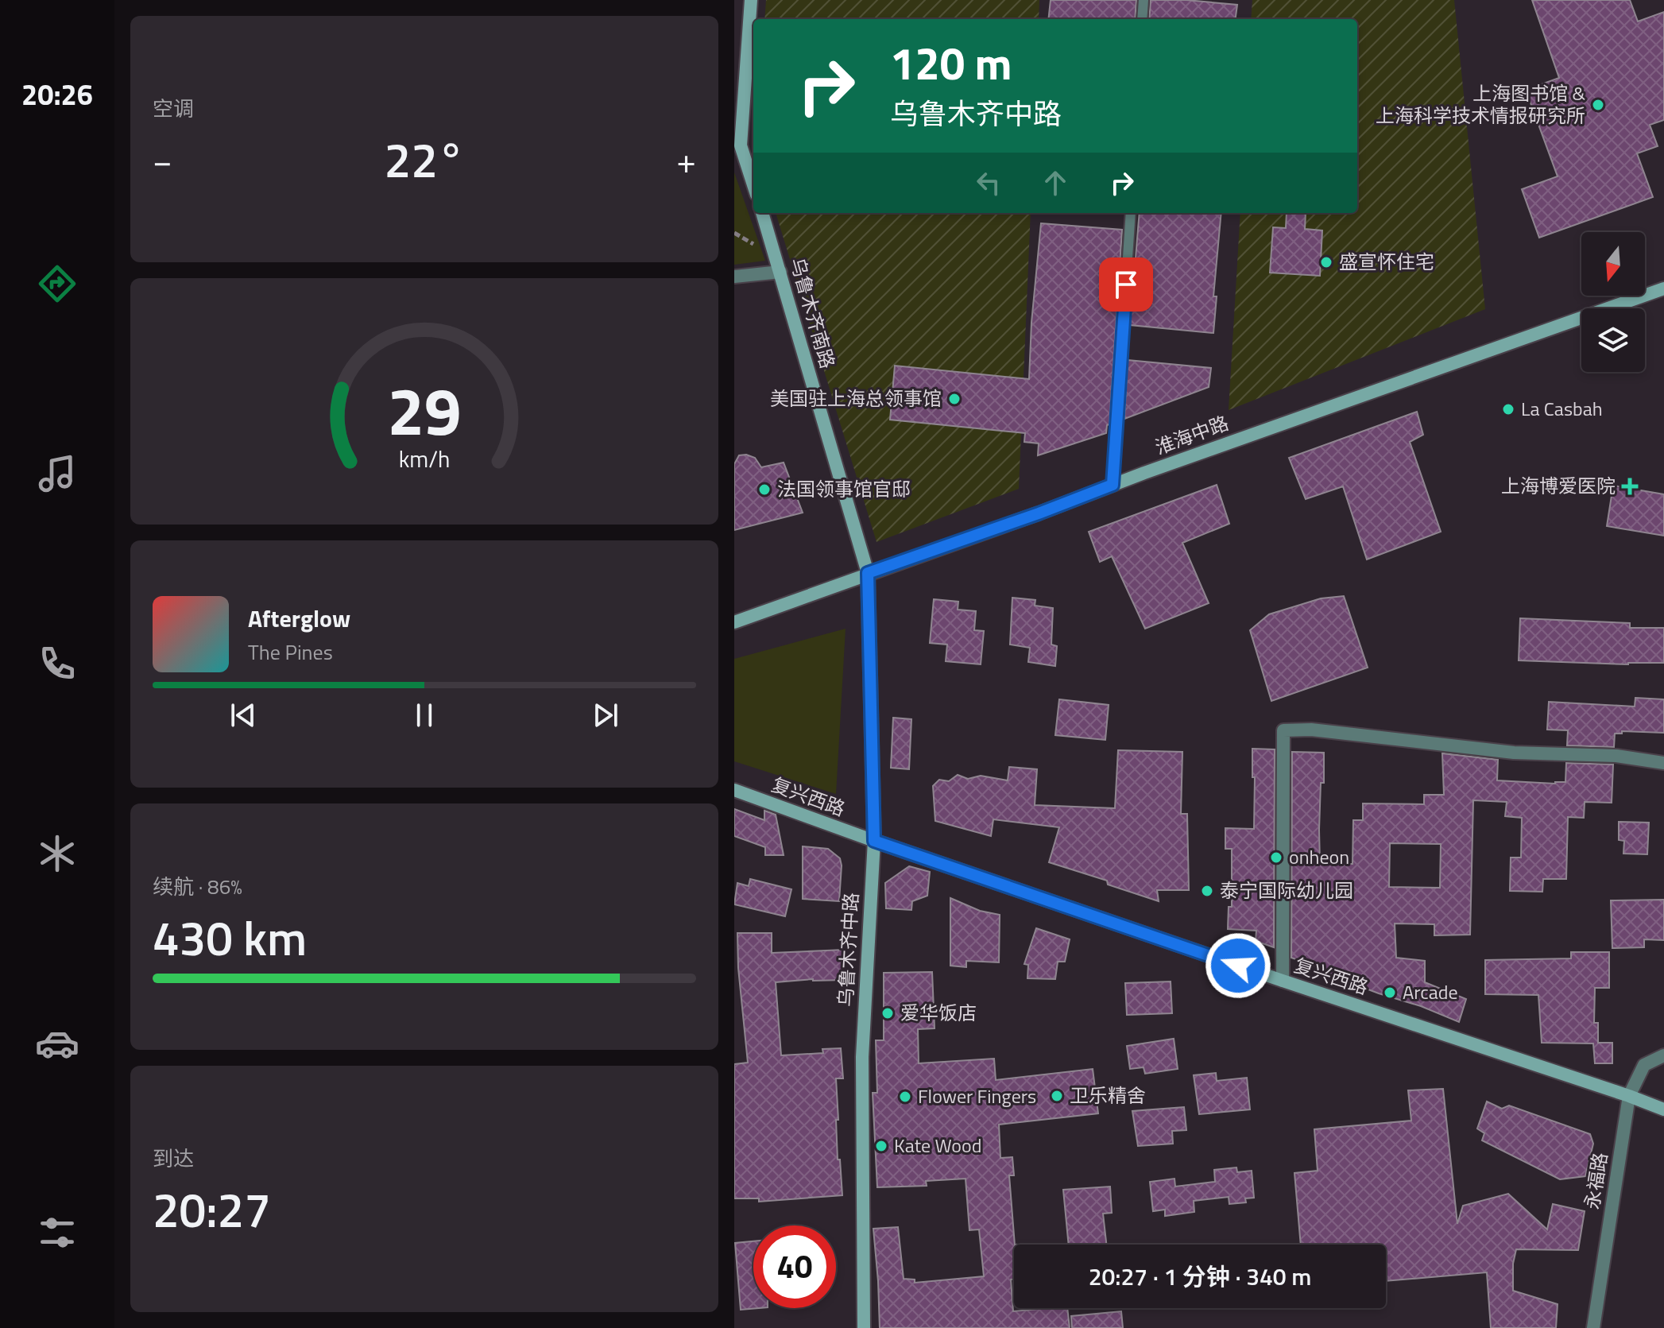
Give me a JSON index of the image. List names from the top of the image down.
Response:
{
  "streets": {
    "street": [
      "乌鲁木齐南路",
      "淮海中路",
      "复兴西路",
      "乌鲁木齐中路",
      "永福路"
    ]
  },
  "crossings": [
    ["乌鲁木齐南路", "淮海中路"],
    ["乌鲁木齐南路", "乌鲁木齐中路"],
    ["淮海中路", "乌鲁木齐中路"],
    ["复兴西路", "乌鲁木齐中路"],
    ["复兴西路", "永福路"]
  ],
  "places": {
    "other": [
      "上海图书馆 & 上海科学技术情报研究所",
      "盛宣怀住宅",
      "美国驻上海总领事馆",
      "La Casbah",
      "法国领事馆官邸",
      "onheon",
      "泰宁国际幼儿园",
      "Arcade",
      "爱华饭店",
      "卫乐精舍",
      "Flower Fingers",
      "Kate Wood"
    ],
    "health": ["上海博爱医院"]
  },
  "north": "bottom",
  "page": {
    "tabs": "20:26",
    "tile": [
      "空调",
      ["续航 · 86%", "430 km"],
      ["到达", "20:27"]
    ],
    "turn": ["120 m", "乌鲁木齐中路"],
    "heat": ["−", "22°", "+"],
    "song": ["Afterglow", "The Pines"],
    "limit": "40",
    "trip": "20:27 · 1 分钟 · 340 m",
    "gauge": ["29", "km/h"]
  }
}
